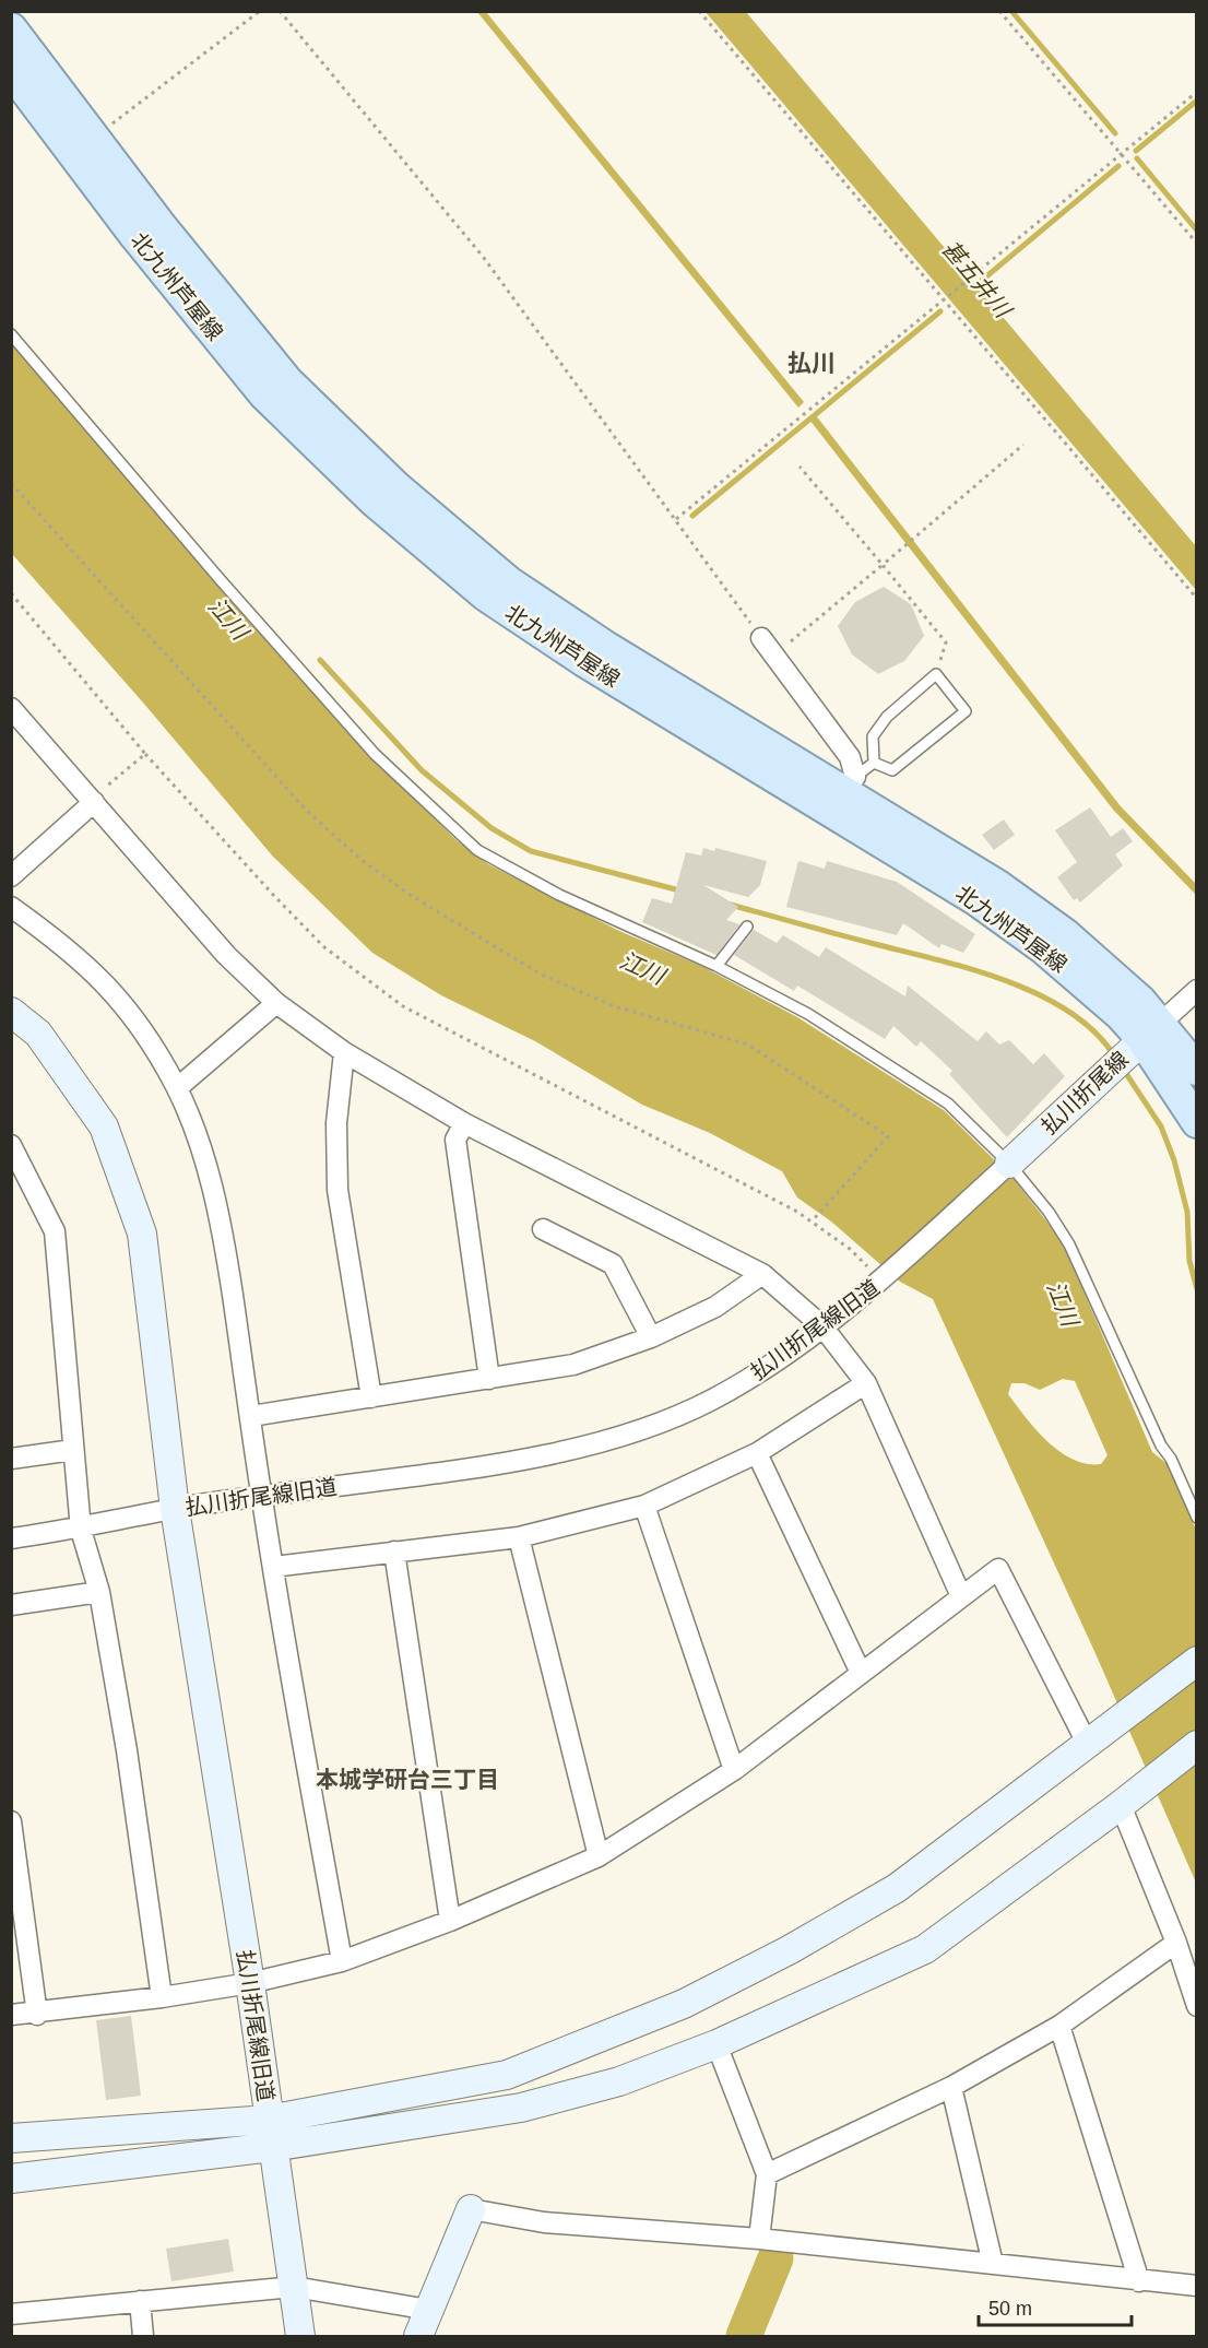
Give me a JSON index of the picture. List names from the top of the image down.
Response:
{
  "streets": {
    "main road": ["北九州芦屋線"],
    "street": ["払川折尾線", "払川折尾線旧道"]
  },
  "crossings": [
    ["北九州芦屋線", "払川折尾線"],
    ["払川折尾線", "払川折尾線旧道"]
  ],
  "districts": ["払川", "本城学研台三丁目"],
  "water": ["甚五井川", "江川"],
  "scale_bar": "50 m"
}
